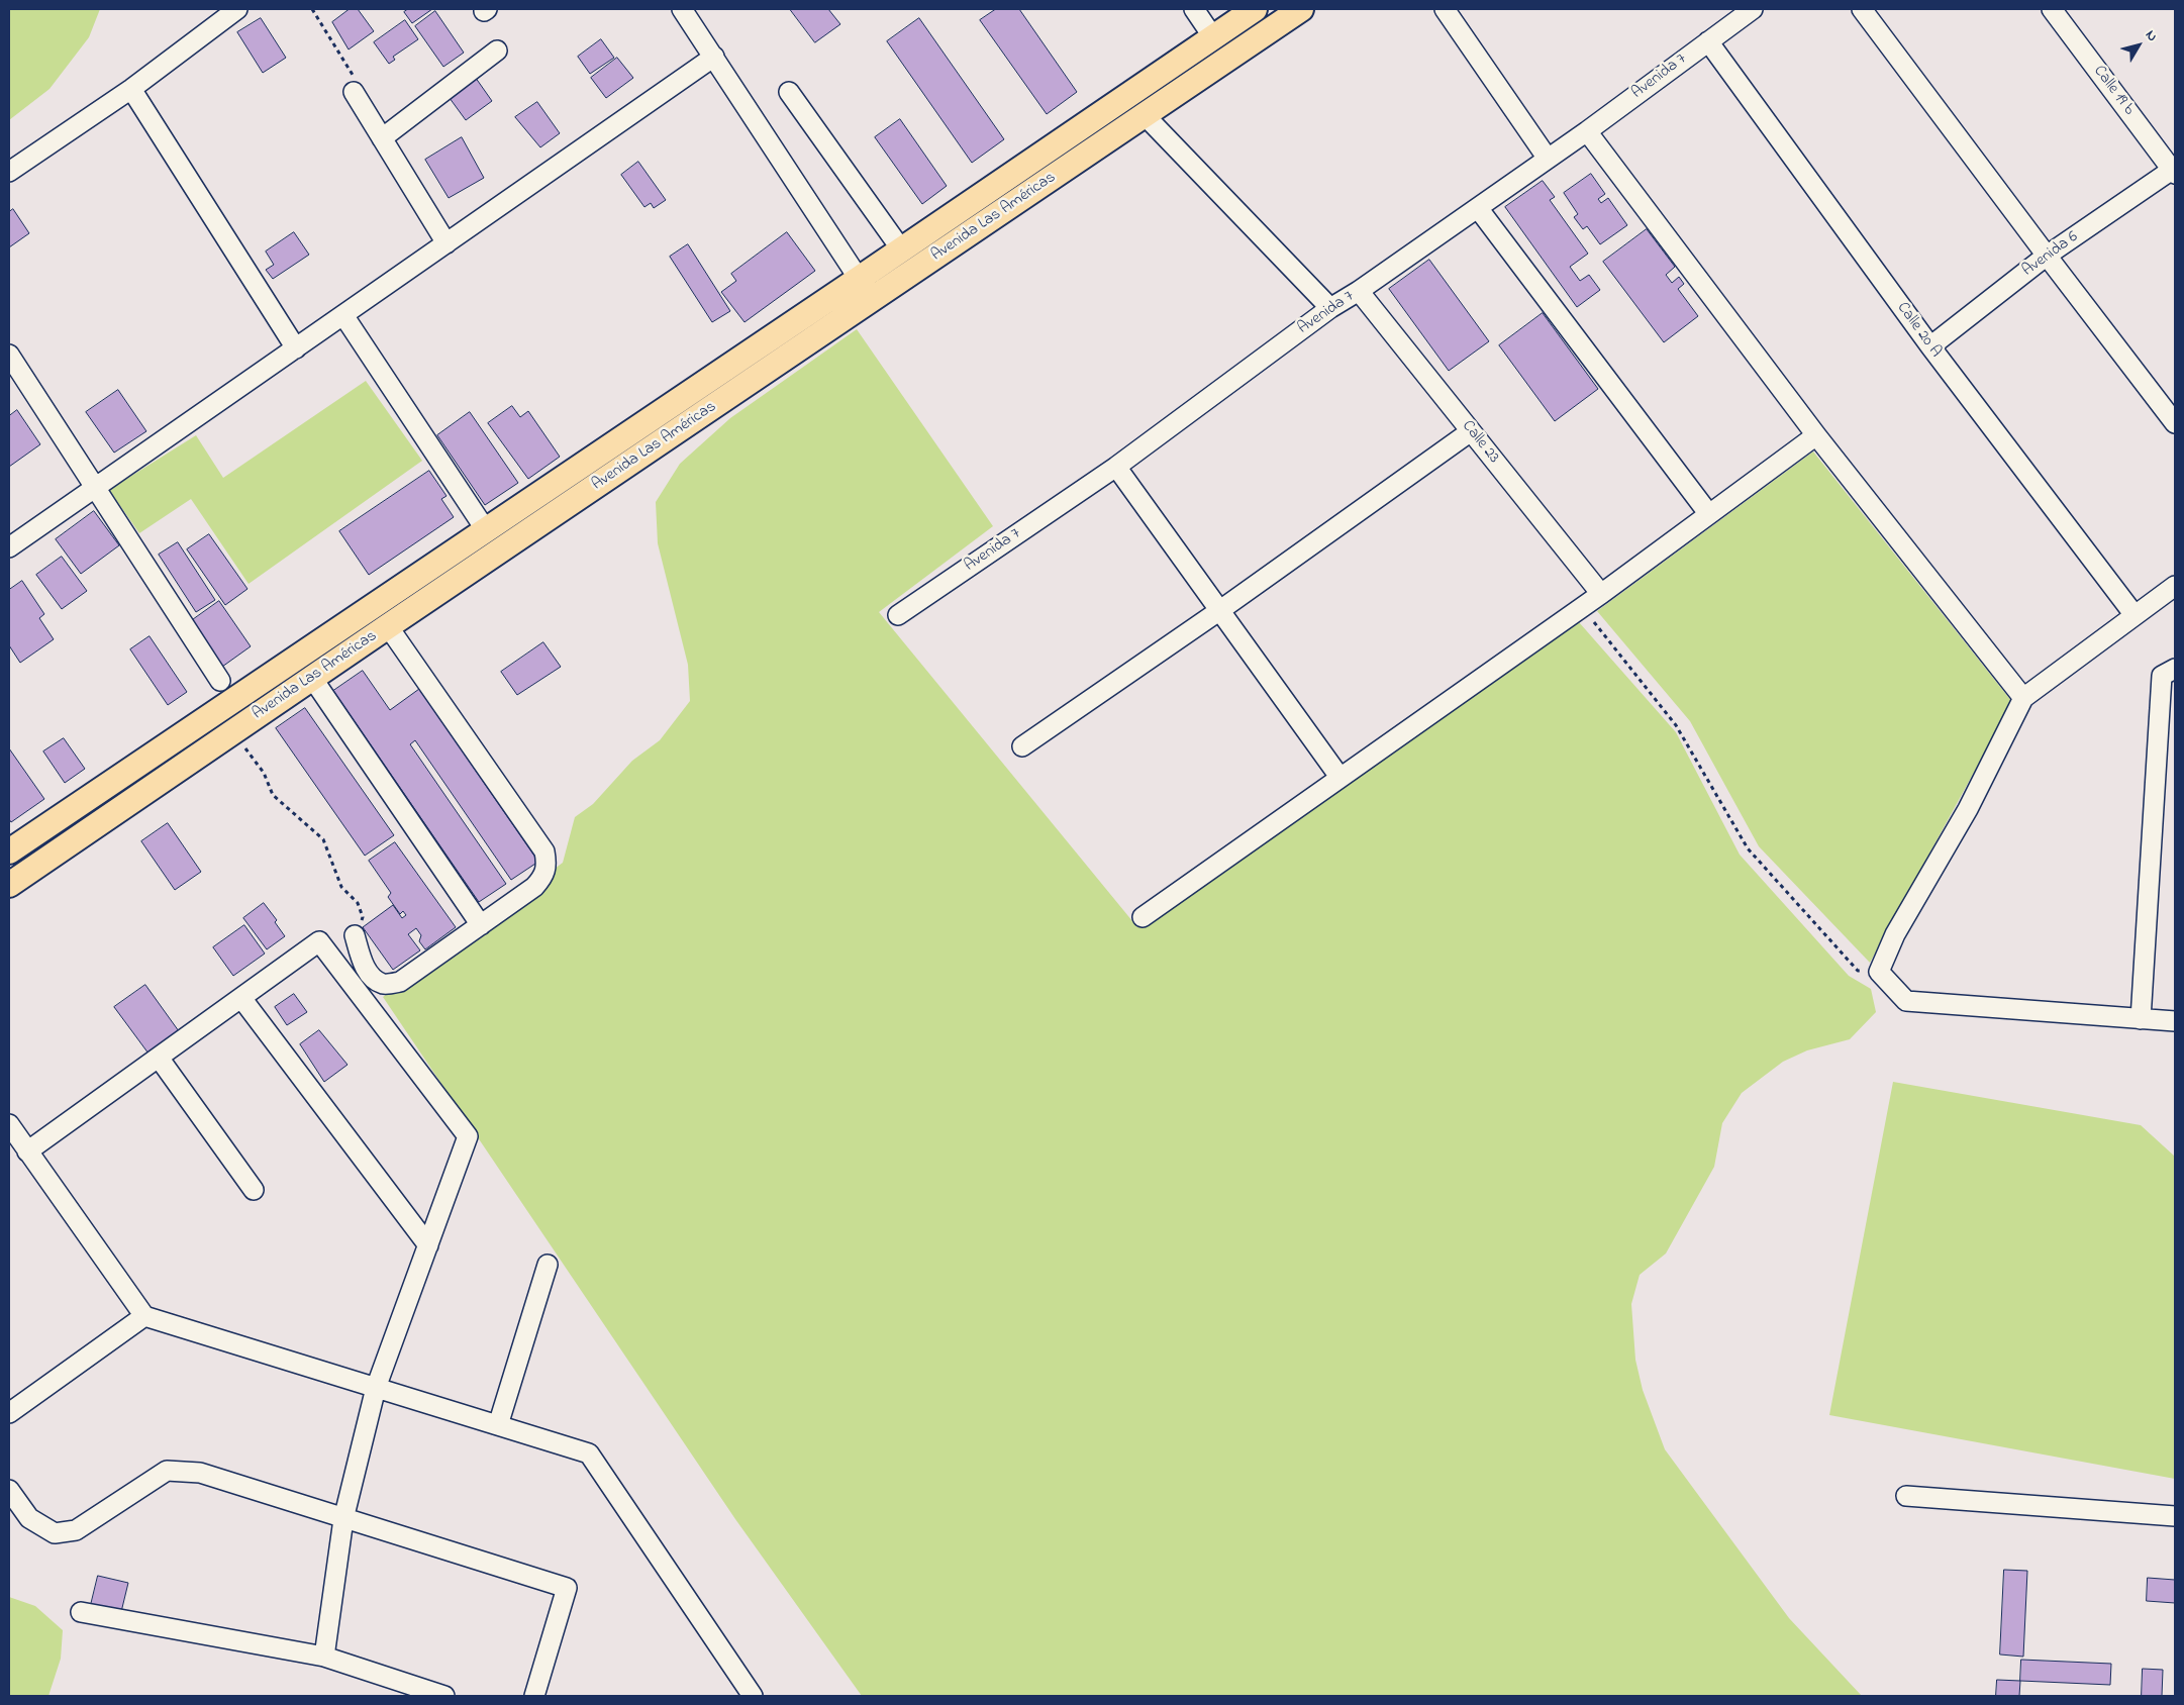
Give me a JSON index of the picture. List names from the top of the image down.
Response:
{
  "streets": {
    "main road": ["Avenida Las Américas"],
    "street": [
      "Avenida 7",
      "Calle 19 b",
      "Avenida 6",
      "Calle 20 A",
      "Calle 23"
    ]
  },
  "crossings": [
    ["Avenida 7", "Calle 20 A"],
    ["Avenida 7", "Calle 23"],
    ["Calle 19 b", "Avenida 6"],
    ["Avenida 6", "Calle 20 A"]
  ],
  "north": "top right"
}
